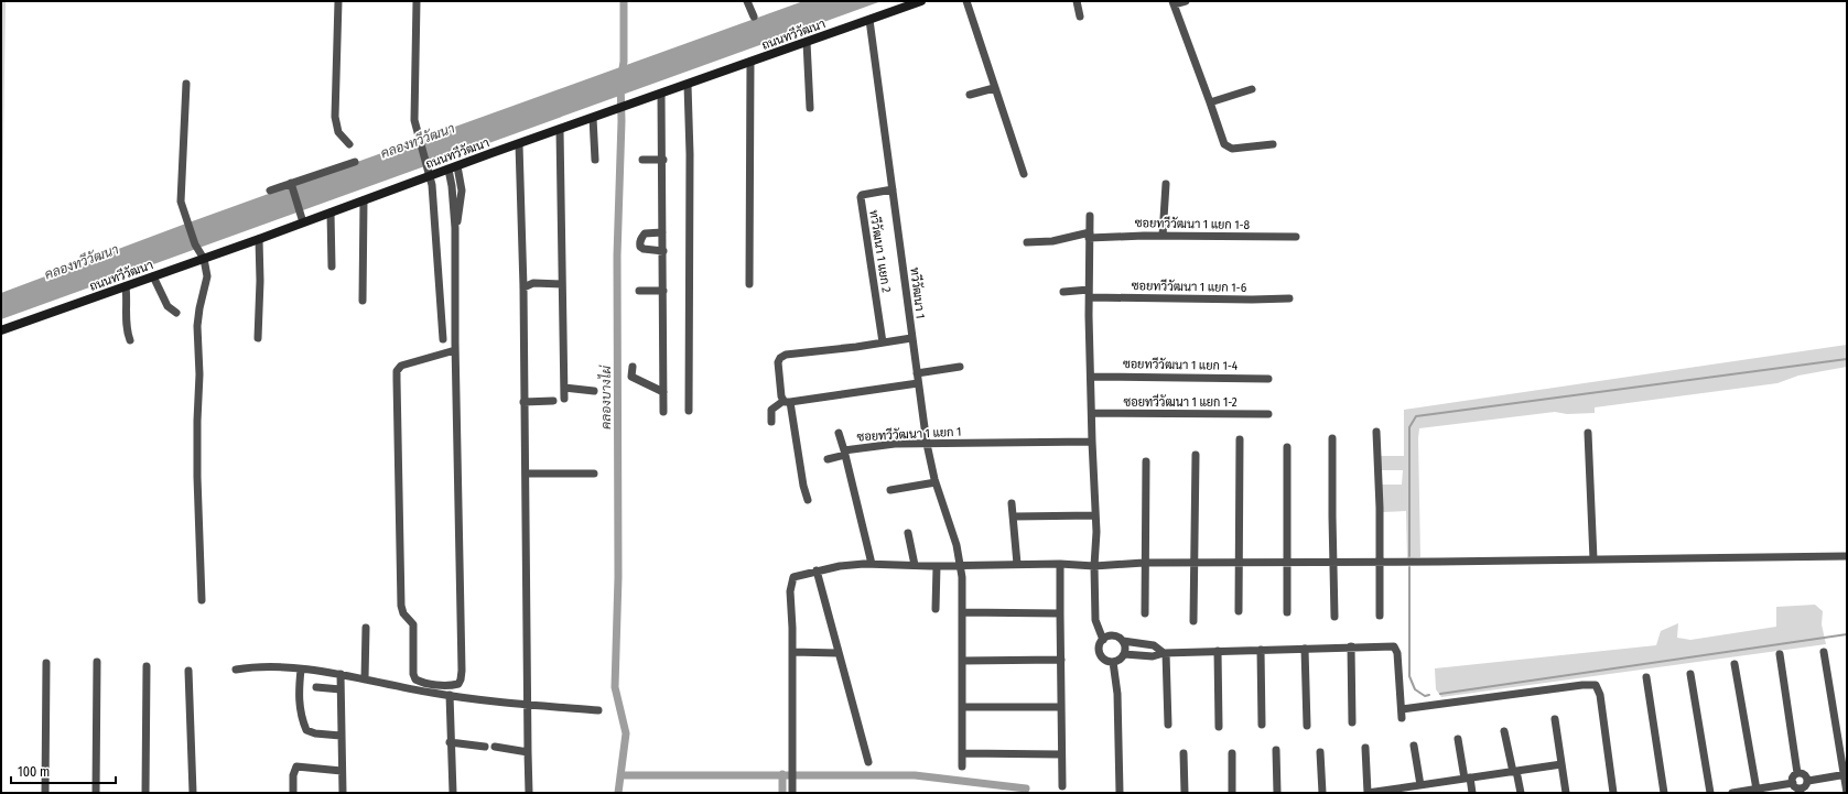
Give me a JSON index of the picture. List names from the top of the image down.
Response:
{
  "streets": {
    "main road": ["ถนนทวีวัฒนา"],
    "street": [
      "ซอยทวีวัฒนา 1 แยก 1-8",
      "ทวีวัฒนา 1 แยก 2",
      "ซอยทวีวัฒนา 1 แยก 1-6",
      "ทวีวัฒนา 1",
      "ซอยทวีวัฒนา 1 แยก 1-4",
      "ซอยทวีวัฒนา 1 แยก 1-2",
      "ซอยทวีวัฒนา 1 แยก 1"
    ]
  },
  "crossings": [
    ["ถนนทวีวัฒนา", "ทวีวัฒนา 1"],
    ["ทวีวัฒนา 1 แยก 2", "ทวีวัฒนา 1"],
    ["ทวีวัฒนา 1", "ซอยทวีวัฒนา 1 แยก 1"]
  ],
  "water": ["คลองทวีวัฒนา", "คลองบางไผ่"],
  "scale_bar": "100 m"
}
